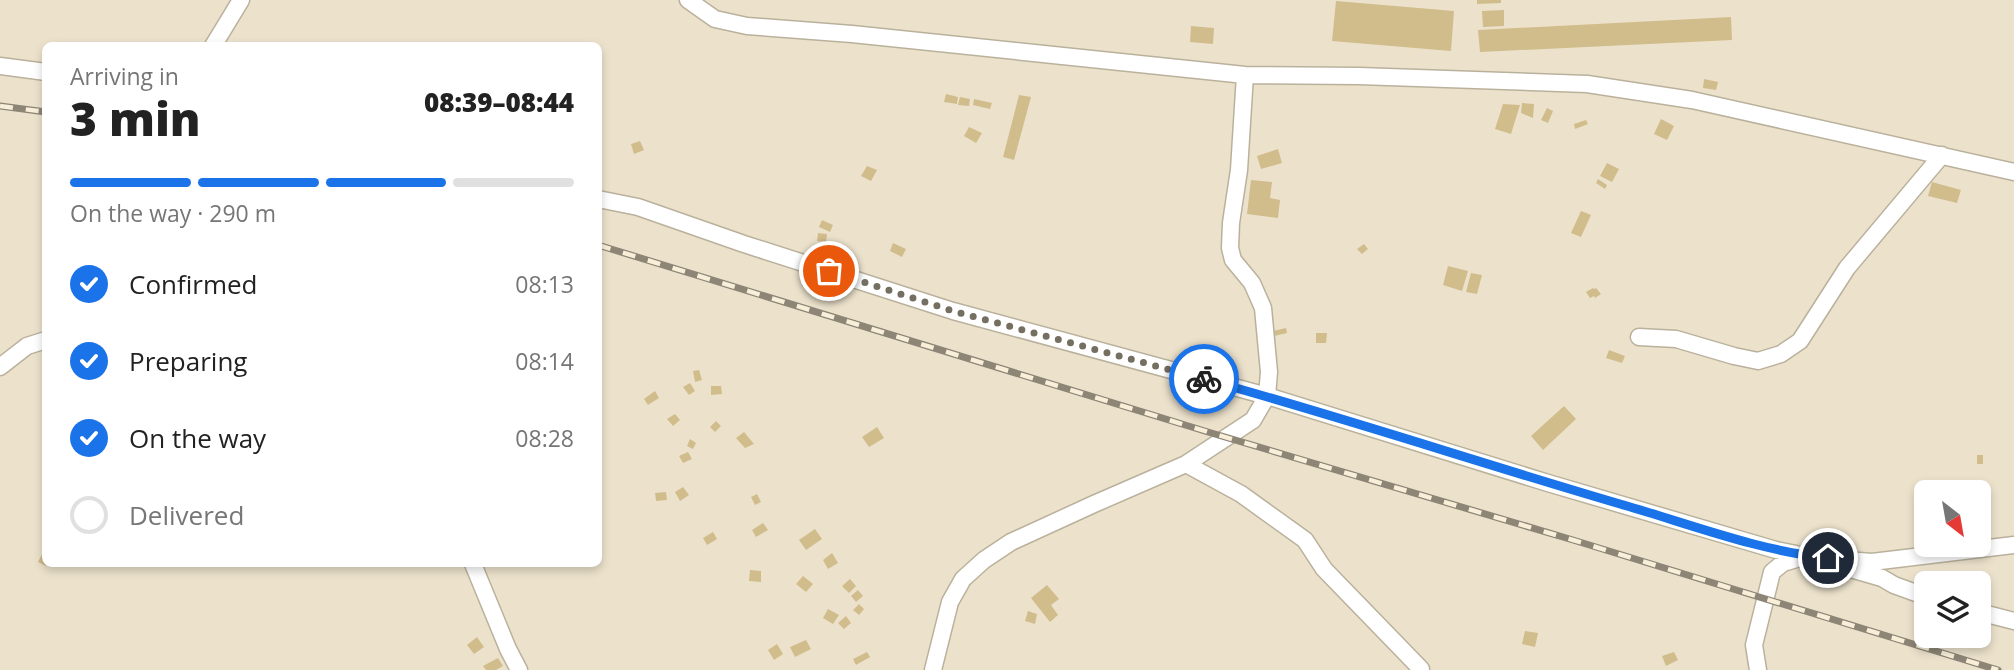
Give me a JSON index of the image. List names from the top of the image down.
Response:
{
  "north": "bottom right",
  "page": {
    "heading": ["3 min", "Arriving in", "08:39–08:44"],
    "bar": "On the way · 290 m",
    "list": [
      ["Confirmed", "08:13"],
      ["Preparing", "08:14"],
      ["On the way", "08:28"],
      "Delivered"
    ]
  }
}
